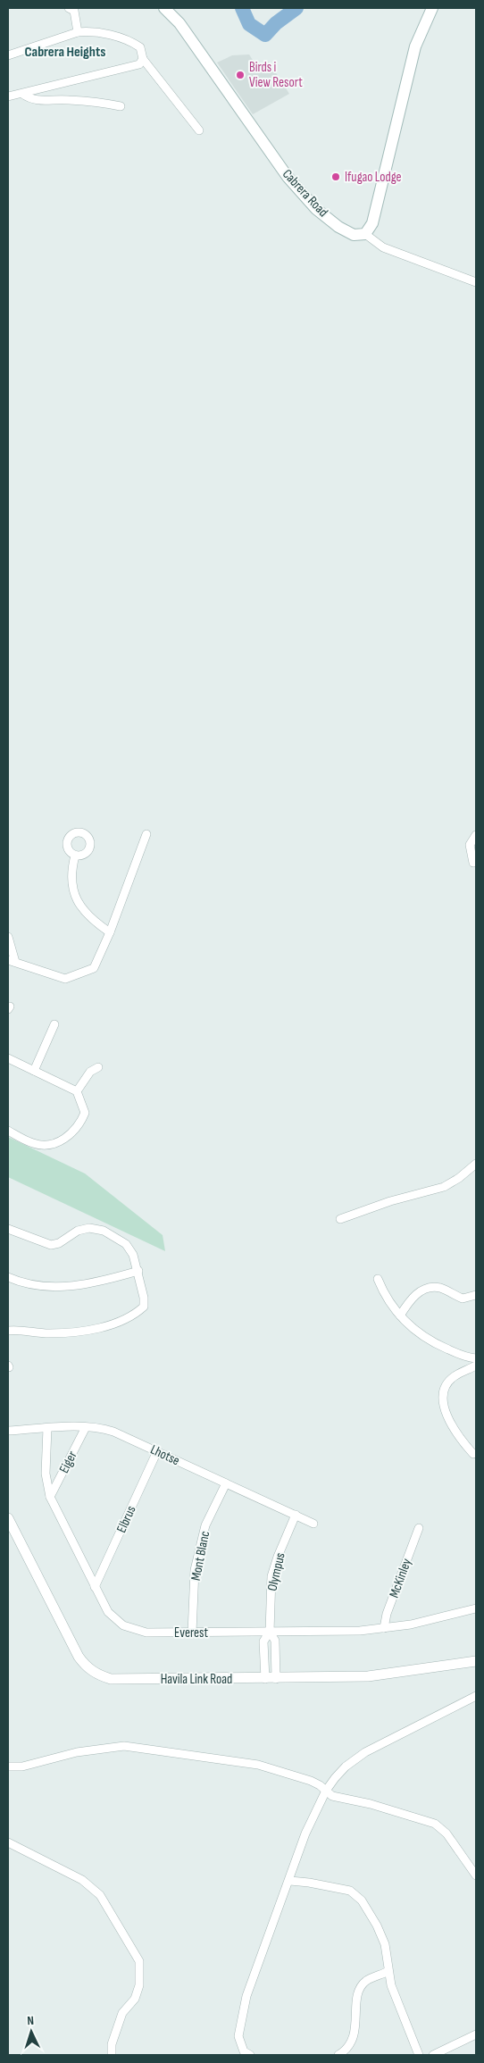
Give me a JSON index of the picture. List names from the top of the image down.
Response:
{
  "streets": {
    "main road": ["Cabrera Road"],
    "street": [
      "Lhotse",
      "Eiger",
      "Elbrus",
      "Mont Blanc",
      "Olympus",
      "McKinley",
      "Everest",
      "Havila Link Road"
    ]
  },
  "crossings": [
    ["Lhotse", "Eiger"],
    ["Lhotse", "Elbrus"],
    ["Lhotse", "Mont Blanc"],
    ["Lhotse", "Olympus"],
    ["Lhotse", "Everest"],
    ["Eiger", "Everest"],
    ["Elbrus", "Everest"],
    ["Mont Blanc", "Everest"],
    ["Olympus", "Everest"],
    ["McKinley", "Everest"]
  ],
  "districts": ["Cabrera Heights"],
  "places": ["Birds i View Resort", "Ifugao Lodge"],
  "north": "top"
}
